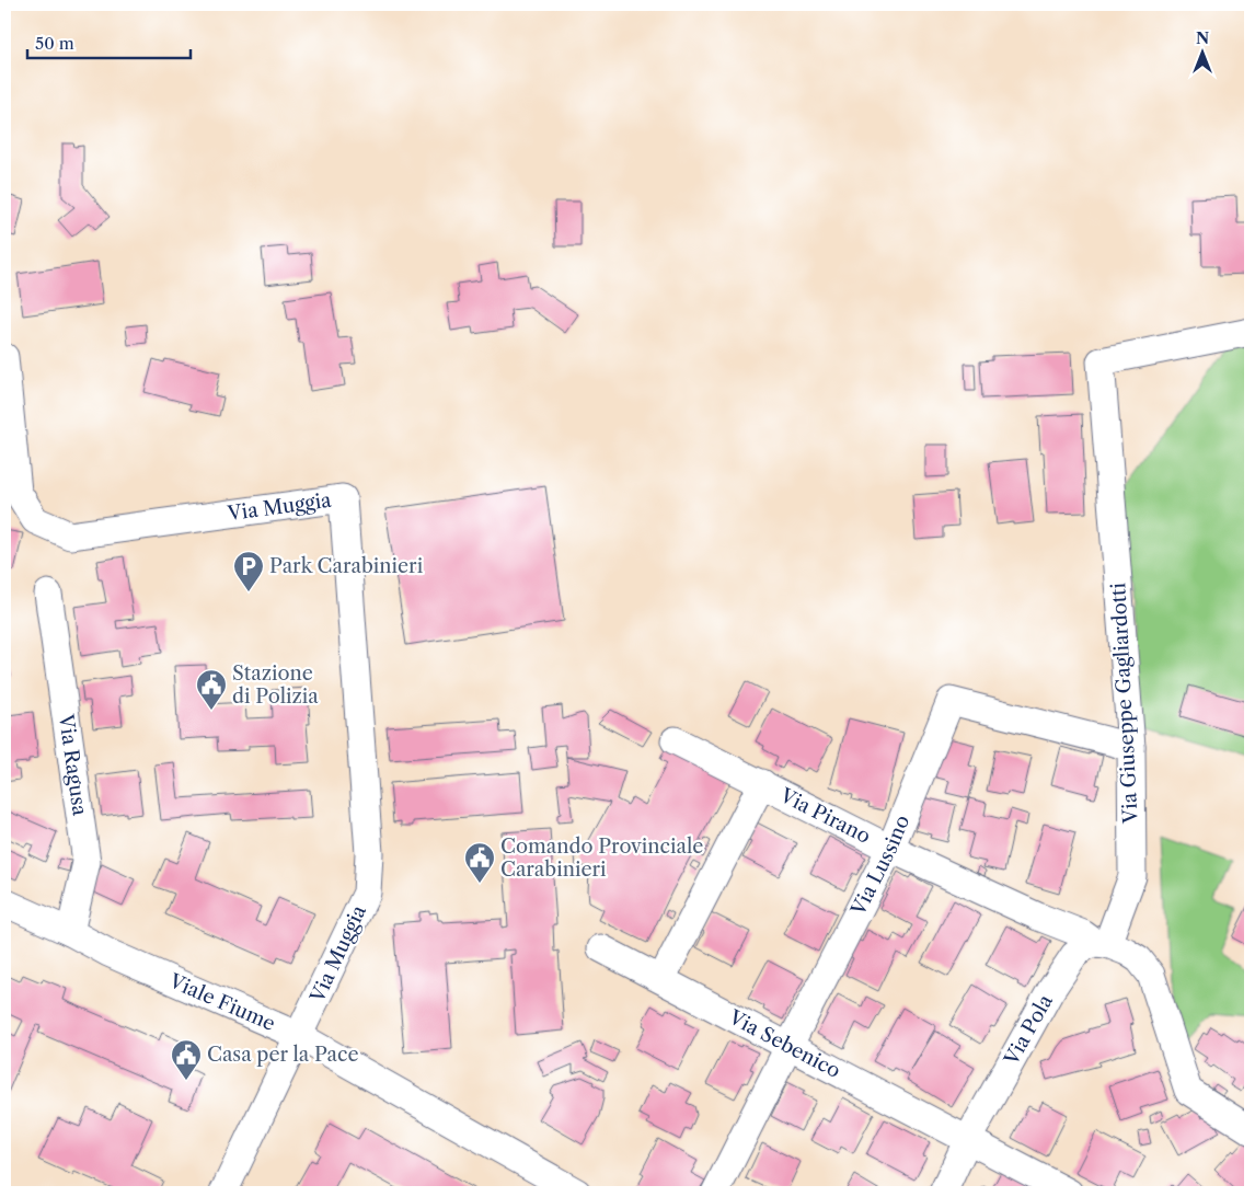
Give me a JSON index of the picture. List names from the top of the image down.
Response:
{
  "streets": {
    "street": [
      "Via Muggia",
      "Via Giuseppe Gagliardotti",
      "Via Ragusa",
      "Via Pirano",
      "Via Lussino",
      "Viale Fiume",
      "Via Pola",
      "Via Sebenico"
    ]
  },
  "crossings": [
    ["Via Muggia", "Viale Fiume"],
    ["Via Giuseppe Gagliardotti", "Via Pirano"],
    ["Via Giuseppe Gagliardotti", "Via Lussino"],
    ["Via Giuseppe Gagliardotti", "Via Pola"],
    ["Via Ragusa", "Viale Fiume"],
    ["Via Pirano", "Via Lussino"],
    ["Via Pirano", "Via Pola"],
    ["Via Lussino", "Via Sebenico"],
    ["Via Pola", "Via Sebenico"]
  ],
  "places": {
    "parking": ["Park Carabinieri"],
    "public building": ["Stazione di Polizia", "Comando Provinciale Carabinieri", "Casa per la Pace"]
  },
  "scale_bar": "50 m",
  "north": "top"
}
